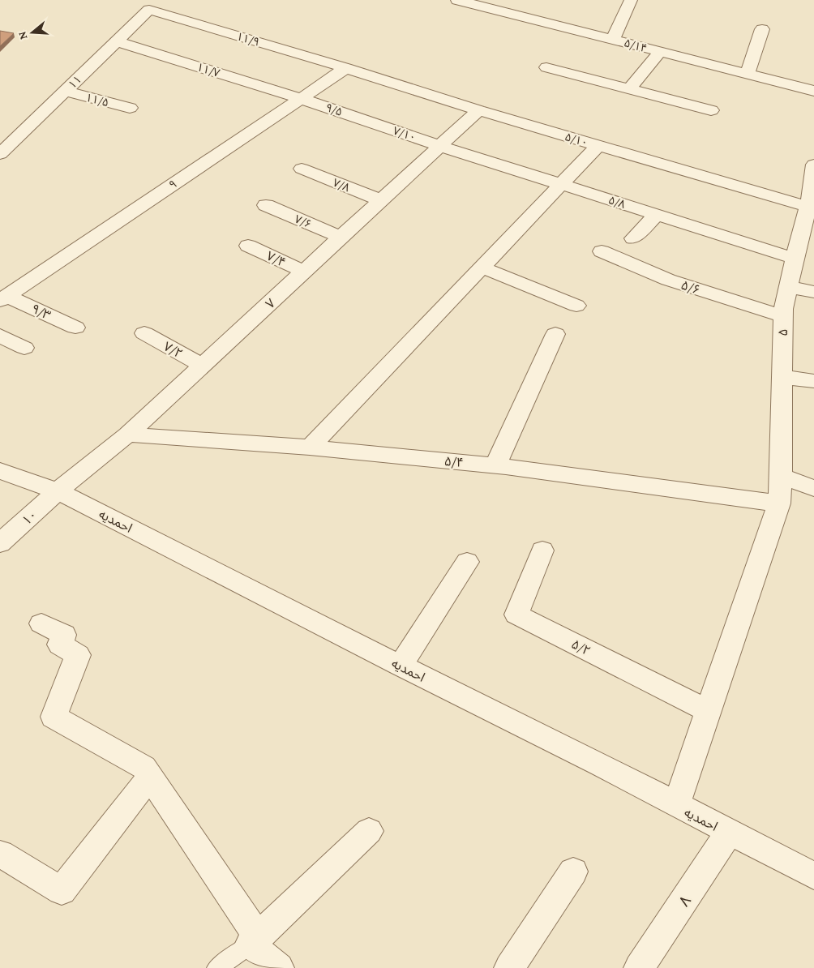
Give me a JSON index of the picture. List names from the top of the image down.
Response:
{
  "streets": {
    "street": [
      "۱۱/۹",
      "۵/۱۴",
      "۱۱/۷",
      "۱۱",
      "۱۱/۵",
      "۹/۵",
      "۷/۱۰",
      "۵/۱۰",
      "۹",
      "۷/۸",
      "۵/۸",
      "۷/۶",
      "۷/۴",
      "۵/۶",
      "۷",
      "۹/۳",
      "۵",
      "۷/۲",
      "۵/۴",
      "۱۰",
      "احمدیه",
      "۵/۲",
      "۸"
    ]
  },
  "crossings": [
    ["۱۱/۹", "۱۱"],
    ["۱۱/۹", "۵/۱۰"],
    ["۱۱/۹", "۹"],
    ["۱۱/۷", "۱۱"],
    ["۱۱/۷", "۹/۵"],
    ["۱۱/۷", "۹"],
    ["۱۱", "۱۱/۵"],
    ["۹/۵", "۷/۱۰"],
    ["۹/۵", "۹"],
    ["۷/۱۰", "۵/۸"],
    ["۷/۱۰", "۷"],
    ["۵/۱۰", "۹"],
    ["۵/۱۰", "۷"],
    ["۵/۱۰", "۵"],
    ["۹", "۹/۳"],
    ["۷/۸", "۷"],
    ["۵/۸", "۷"],
    ["۵/۸", "۵"],
    ["۷/۶", "۷"],
    ["۷/۴", "۷"],
    ["۵/۶", "۵"],
    ["۷", "۷/۲"],
    ["۷", "۵/۴"],
    ["۷", "۱۰"],
    ["۷", "احمدیه"],
    ["۵", "۵/۴"],
    ["۵", "احمدیه"],
    ["۵", "۵/۲"],
    ["۱۰", "احمدیه"],
    ["احمدیه", "۸"]
  ],
  "north": "left"
}
